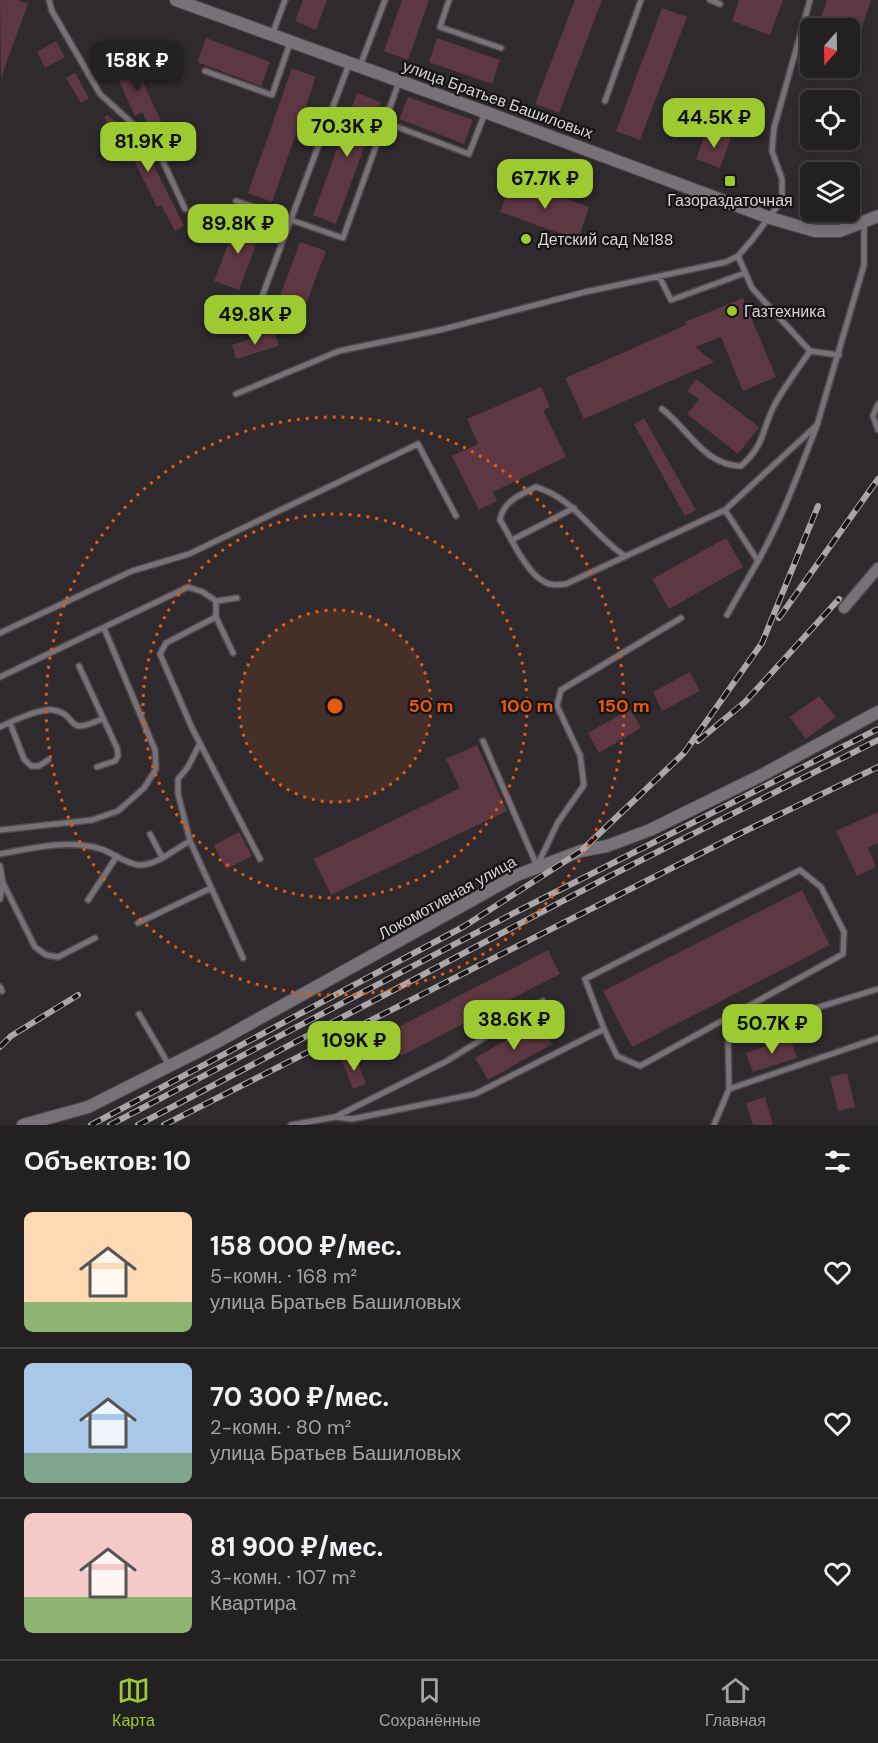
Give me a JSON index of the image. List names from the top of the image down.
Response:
{
  "streets": {
    "street": ["улица Братьев Башиловых", "Локомотивная улица"]
  },
  "places": {
    "transit": ["Газораздаточная"],
    "other": ["Детский сад №188", "Газтехника"]
  },
  "north": "bottom",
  "page": {
    "price": [
      "158K ₽",
      "44.5K ₽",
      "70.3K ₽",
      "81.9K ₽",
      "67.7K ₽",
      "89.8K ₽",
      "49.8K ₽",
      "38.6K ₽",
      "50.7K ₽",
      "109K ₽"
    ],
    "heading": "Объектов: 10",
    "list": [
      {
        "name": "158 000 ₽/мес.",
        "note": "5-комн. · 168 m² · улица Братьев Башиловых"
      },
      {
        "name": "70 300 ₽/мес.",
        "note": "2-комн. · 80 m² · улица Братьев Башиловых"
      },
      {
        "name": "81 900 ₽/мес.",
        "note": "3-комн. · 107 m² · Квартира"
      }
    ],
    "tabs": ["Карта", "Сохранённые", "Главная"]
  },
  "rings": ["50 m", "100 m", "150 m"]
}
